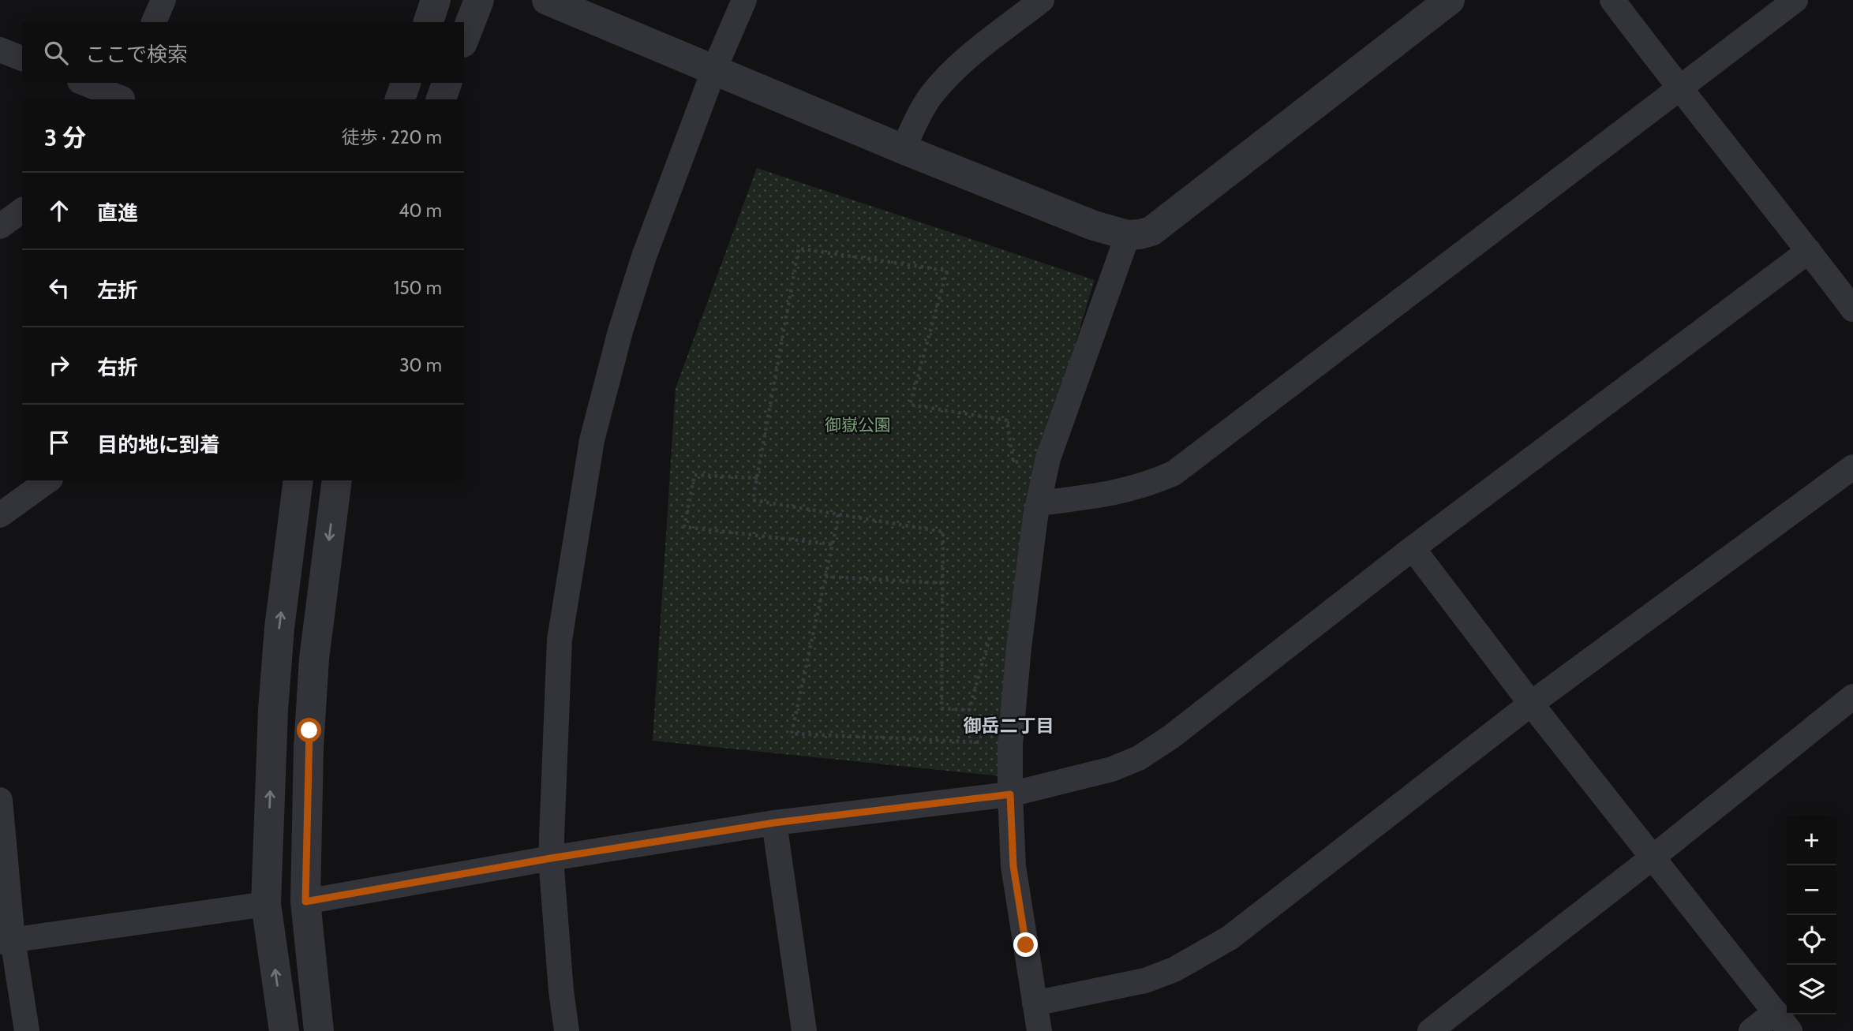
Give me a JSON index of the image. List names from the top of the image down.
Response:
{
  "districts": ["御岳二丁目"],
  "parks": ["御嶽公園"],
  "page": {
    "search": "ここで検索",
    "heading": ["3 分", "徒歩 · 220 m"],
    "list": [
      ["直進", "40 m"],
      ["左折", "150 m"],
      ["右折", "30 m"],
      "目的地に到着"
    ],
    "map_buttons": ["+", "−"]
  }
}
